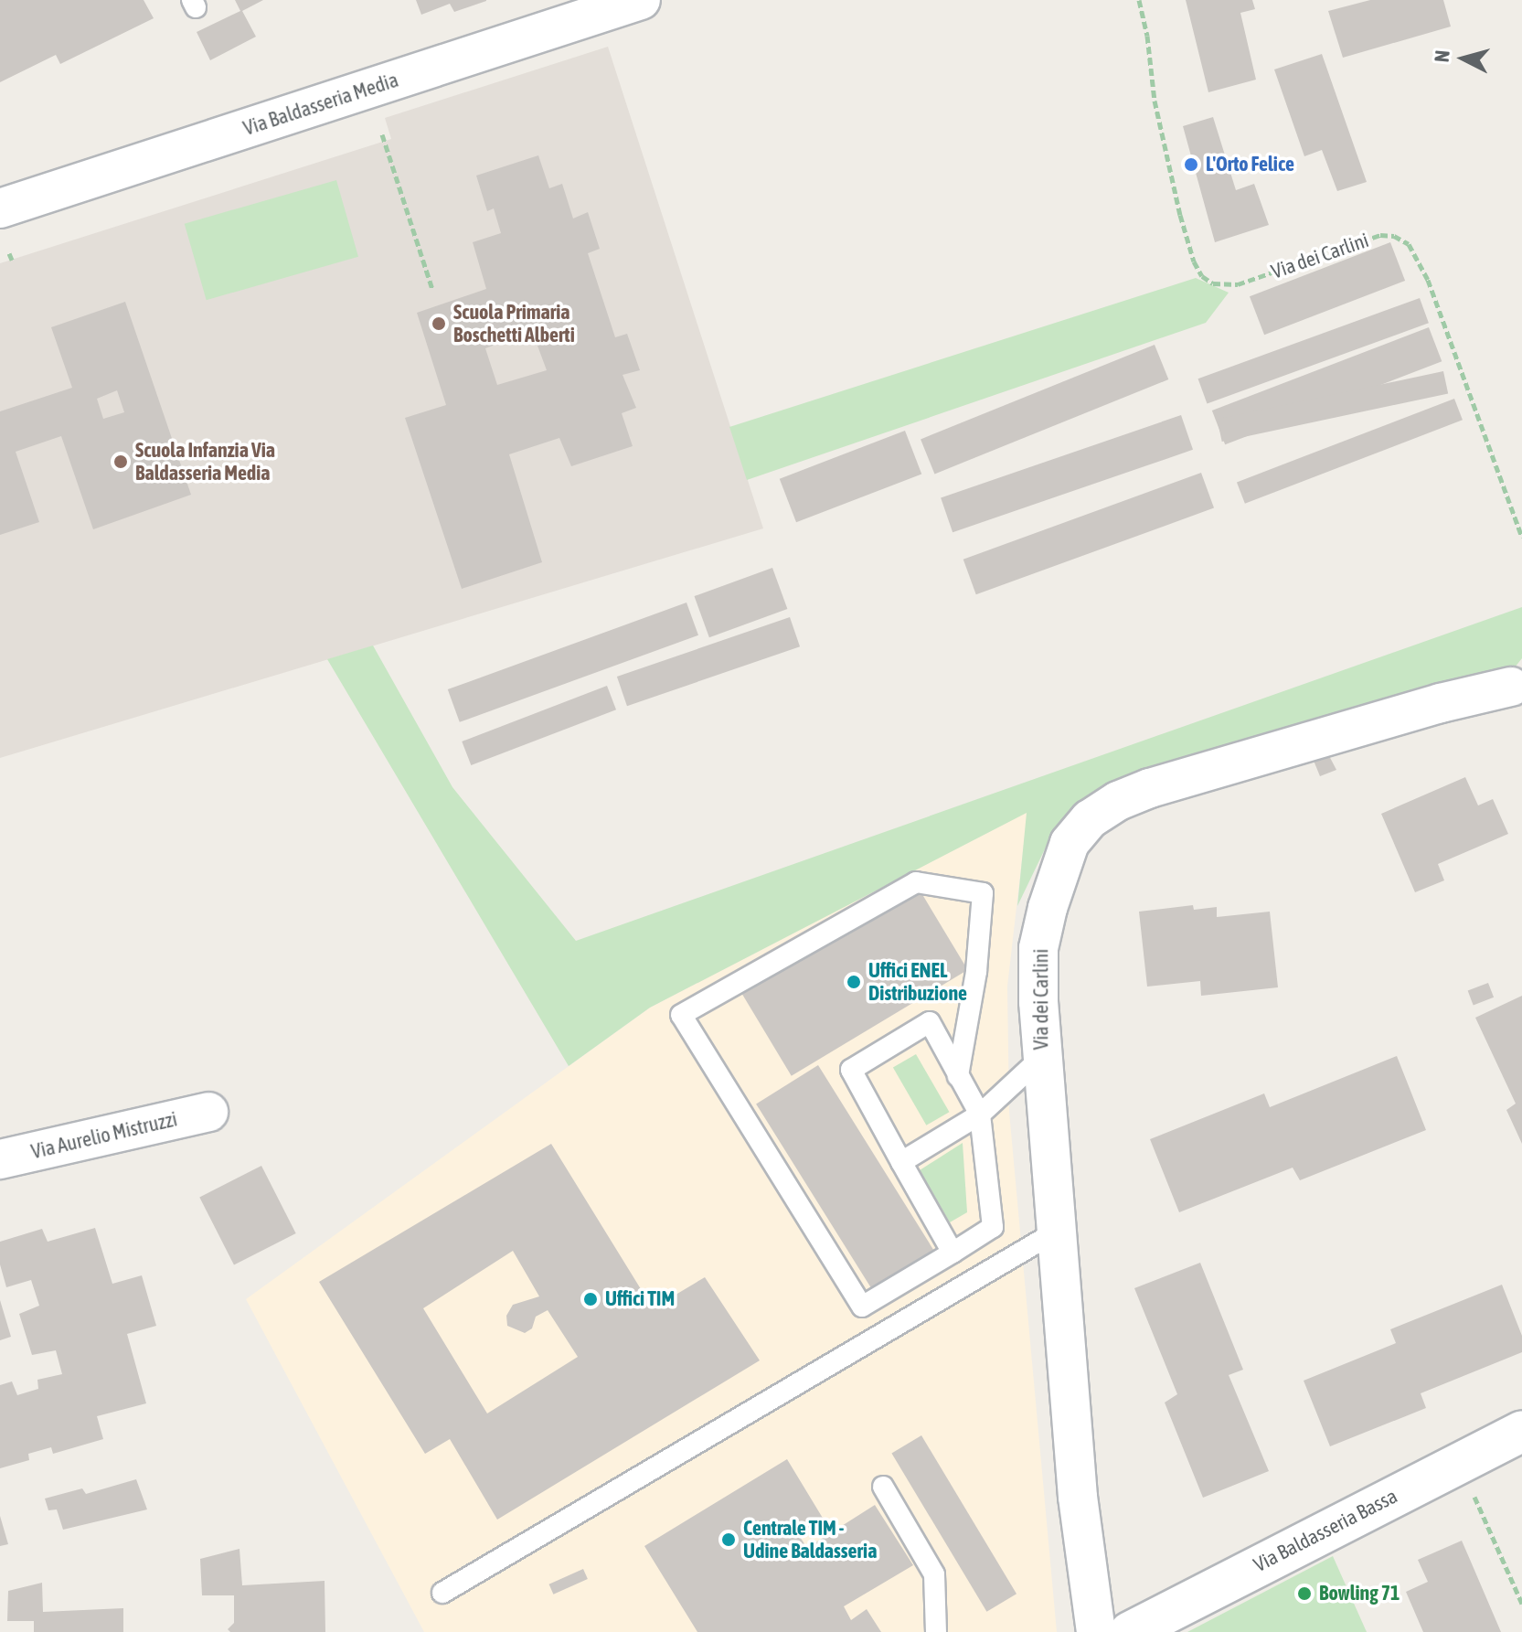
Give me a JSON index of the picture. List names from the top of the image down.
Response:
{
  "streets": {
    "street": [
      "Via Baldasseria Media",
      "Via dei Carlini",
      "Via Aurelio Mistruzzi",
      "Via Baldasseria Bassa"
    ]
  },
  "places": [
    "L'Orto Felice",
    "Scuola Primaria Boschetti Alberti",
    "Scuola Infanzia Via Baldasseria Media",
    "Uffici ENEL Distribuzione",
    "Uffici TIM",
    "Centrale TIM - Udine Baldasseria",
    "Bowling 71"
  ],
  "north": "left"
}
